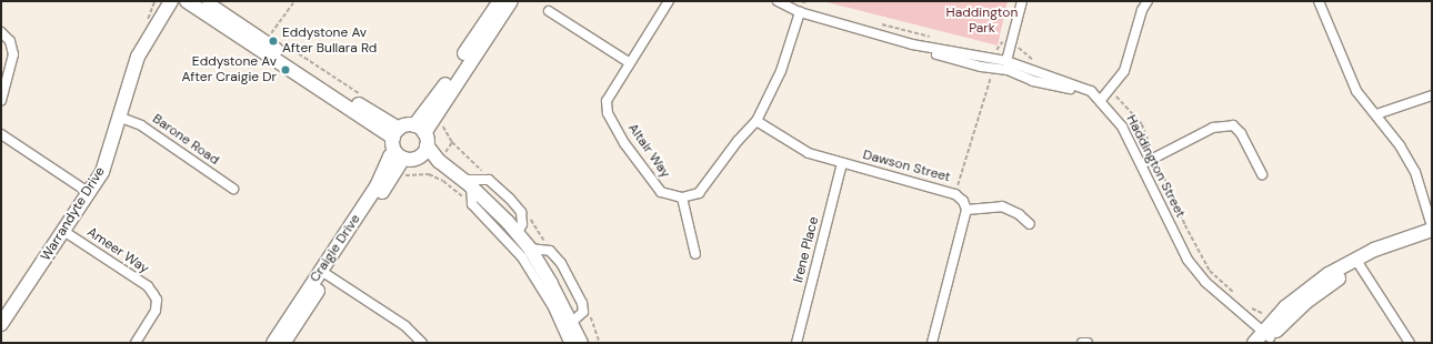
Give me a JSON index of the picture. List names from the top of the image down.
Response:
{
  "streets": {
    "main road": ["Warrandyte Drive", "Craigie Drive"],
    "street": [
      "Barone Road",
      "Altair Way",
      "Dawson Street",
      "Haddington Street",
      "Irene Place",
      "Ameer Way"
    ]
  },
  "crossings": [
    ["Barone Road", "Warrandyte Drive"],
    ["Dawson Street", "Irene Place"],
    ["Warrandyte Drive", "Ameer Way"]
  ],
  "parks": ["Haddington Park"],
  "places": ["Eddystone Av After Bullara Rd", "Eddystone Av After Craigie Dr"]
}
